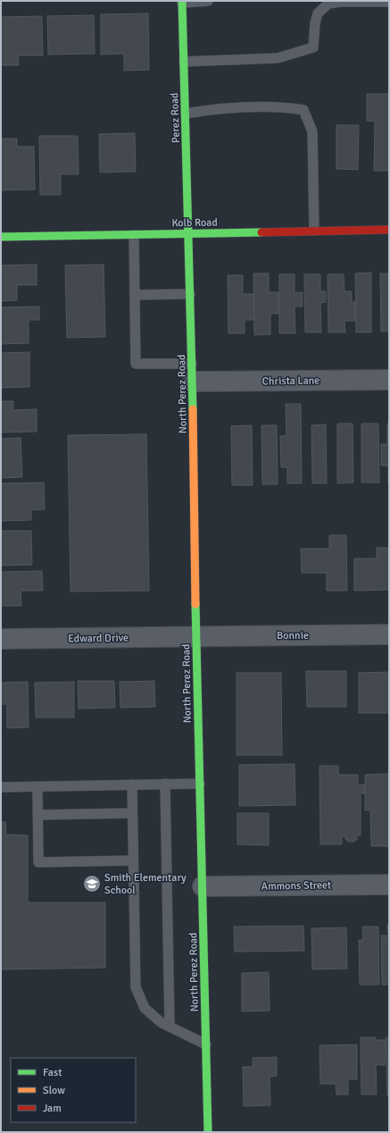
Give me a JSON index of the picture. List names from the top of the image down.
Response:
{
  "streets": {
    "street": [
      "Perez Road",
      "Kolb Road",
      "Christa Lane",
      "North Perez Road",
      "Bonnie",
      "Edward Drive",
      "Ammons Street"
    ]
  },
  "crossings": [
    ["Perez Road", "Kolb Road"],
    ["Perez Road", "North Perez Road"],
    ["Kolb Road", "North Perez Road"],
    ["Christa Lane", "North Perez Road"],
    ["North Perez Road", "Bonnie"],
    ["North Perez Road", "Edward Drive"],
    ["North Perez Road", "Ammons Street"],
    ["Bonnie", "Edward Drive"]
  ],
  "places": {
    "school or university": ["Smith Elementary School"]
  },
  "legend": ["Fast", "Slow", "Jam"]
}
